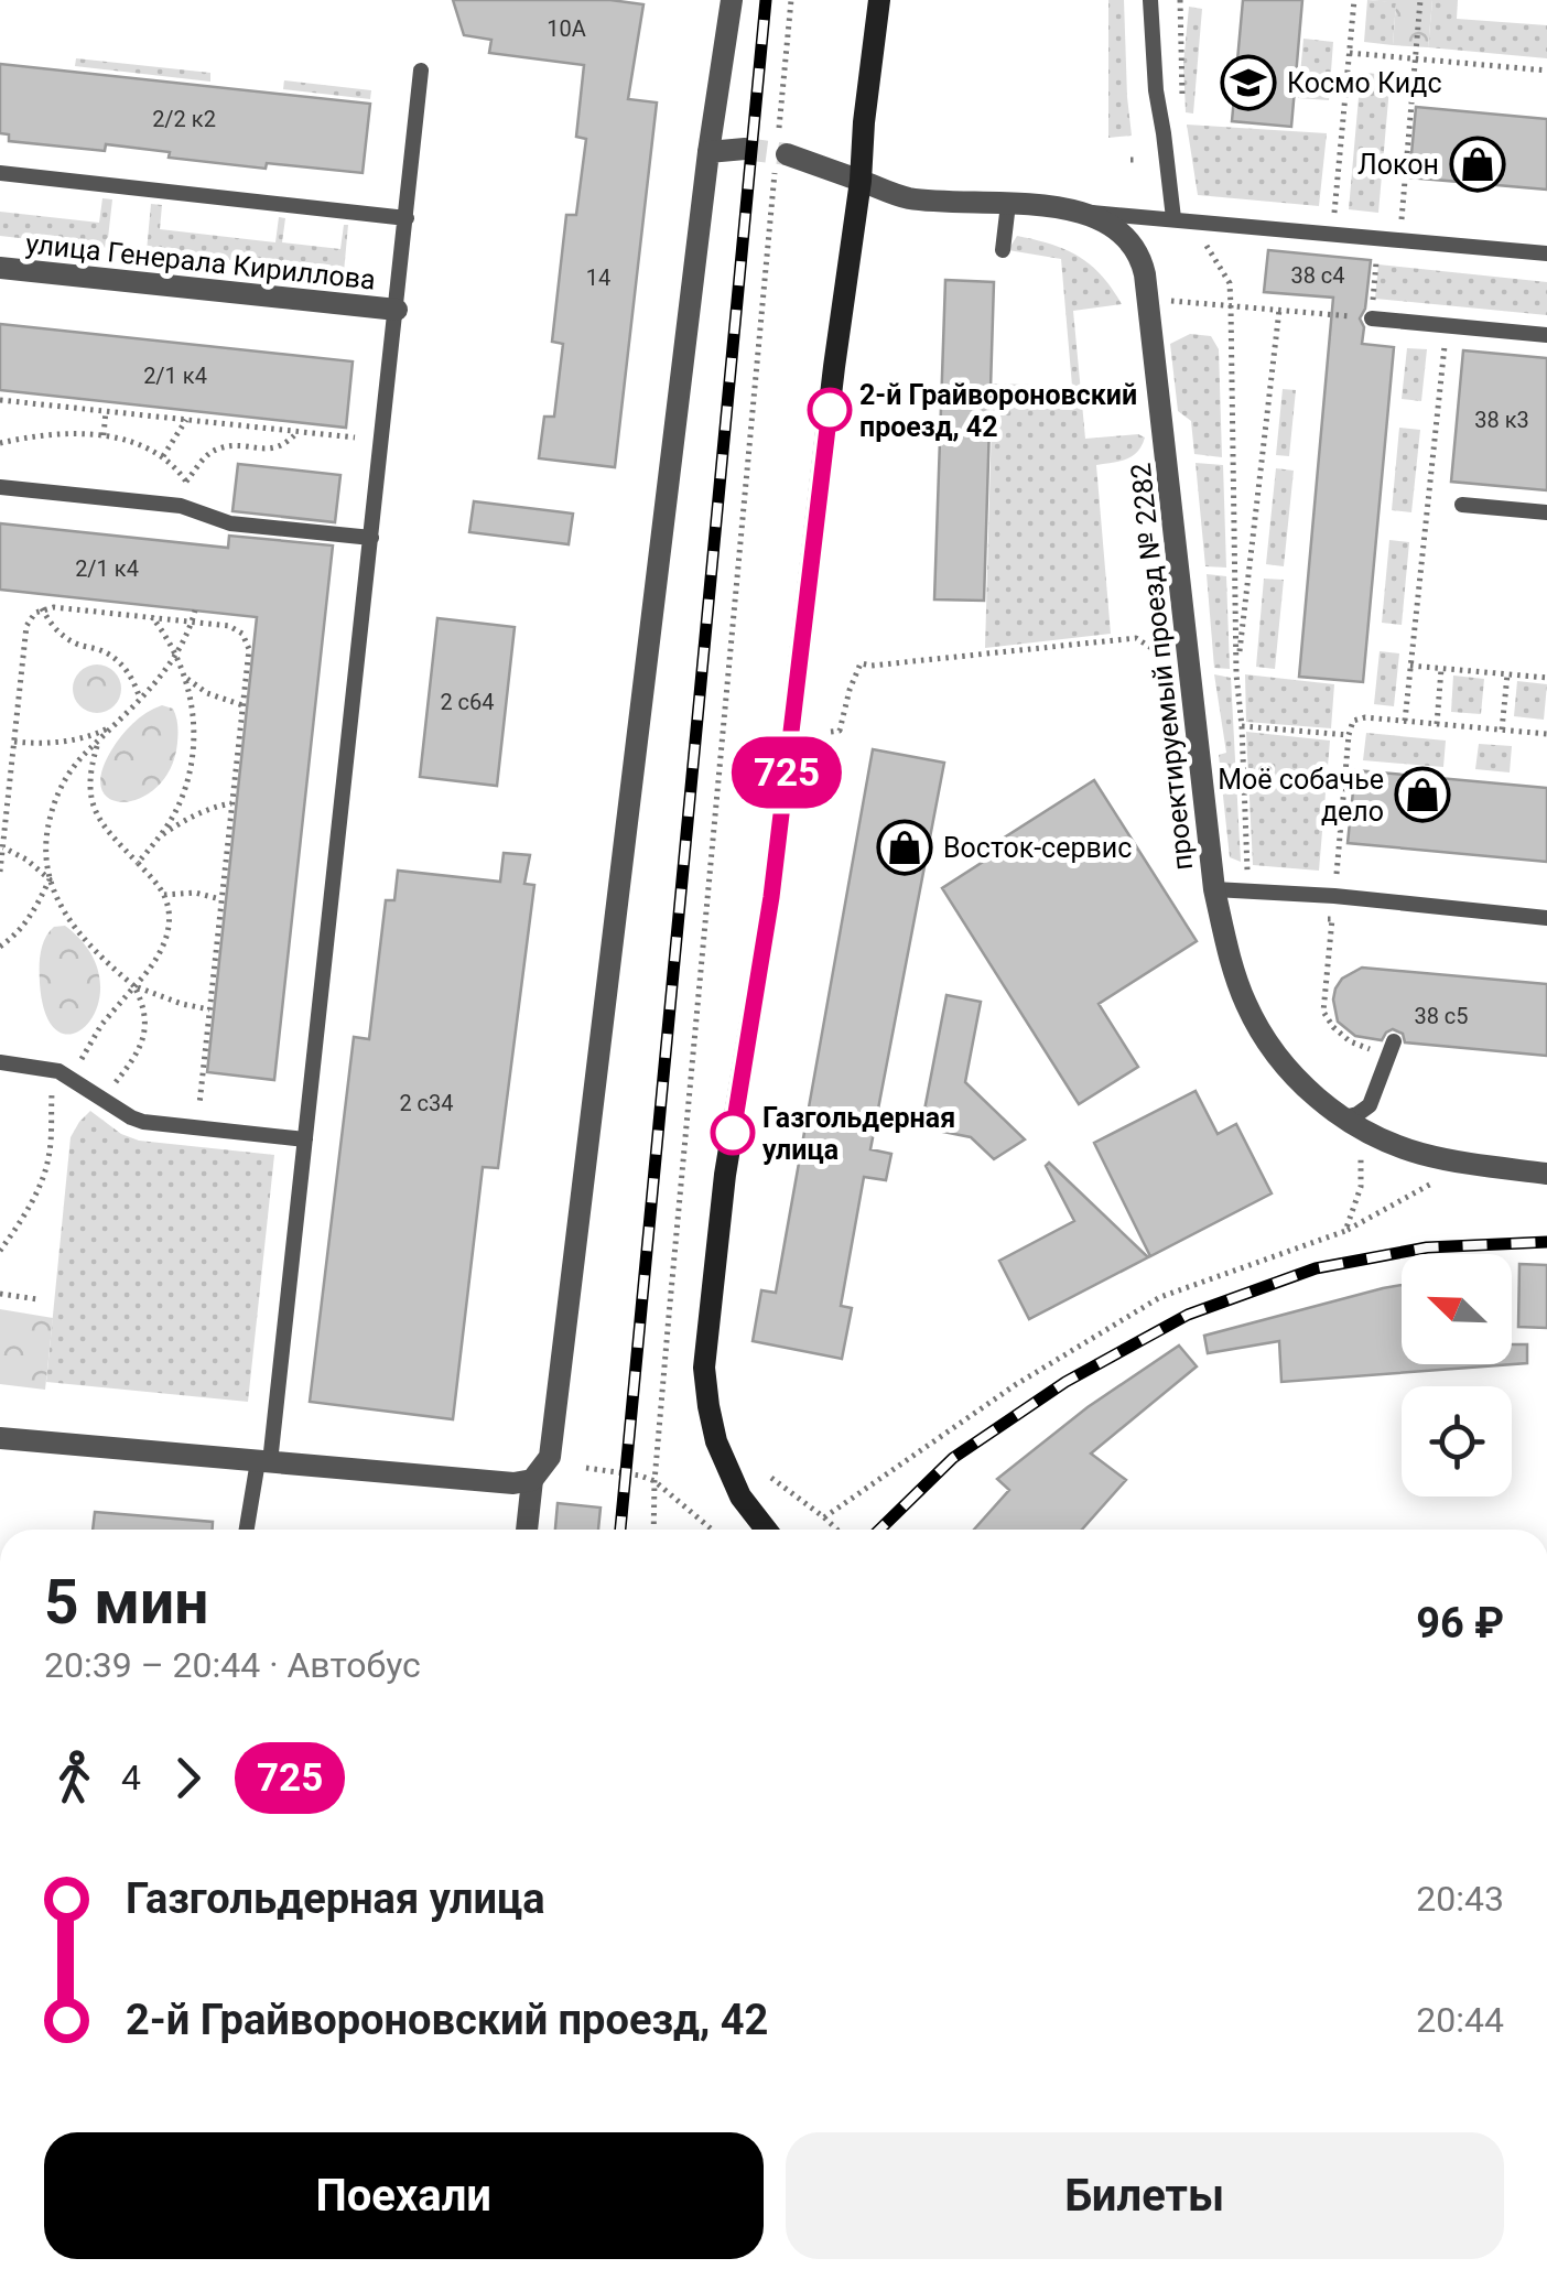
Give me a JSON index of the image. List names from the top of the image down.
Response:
{
  "streets": {
    "street": ["улица Генерала Кириллова", "проектируемый проезд № 2282"]
  },
  "places": {
    "school or university": ["Космо Кидс"],
    "shop": ["Локон", "Моё собачье дело", "Восток-сервис"],
    "other": ["2-й Грайвороновский проезд, 42", "Газгольдерная улица"]
  },
  "lines": ["bus line 725"],
  "house_numbers": [
    "10А",
    "2/2 к2",
    "38 с4",
    "14",
    "2/1 к4",
    "38 к3",
    "2/1 к4",
    "2 с64",
    "38 с5",
    "2 с34"
  ],
  "north": "top left",
  "page": {
    "on_map": "725",
    "heading": ["5 мин", "20:39 – 20:44 · Автобус", "96 ₽"],
    "legs": ["4", "725"],
    "list": [
      {
        "name": "Газгольдерная улица",
        "value": "20:43"
      },
      {
        "name": "2-й Грайвороновский проезд, 42",
        "value": "20:44"
      }
    ],
    "buttons": ["Поехали", "Билеты"]
  }
}
